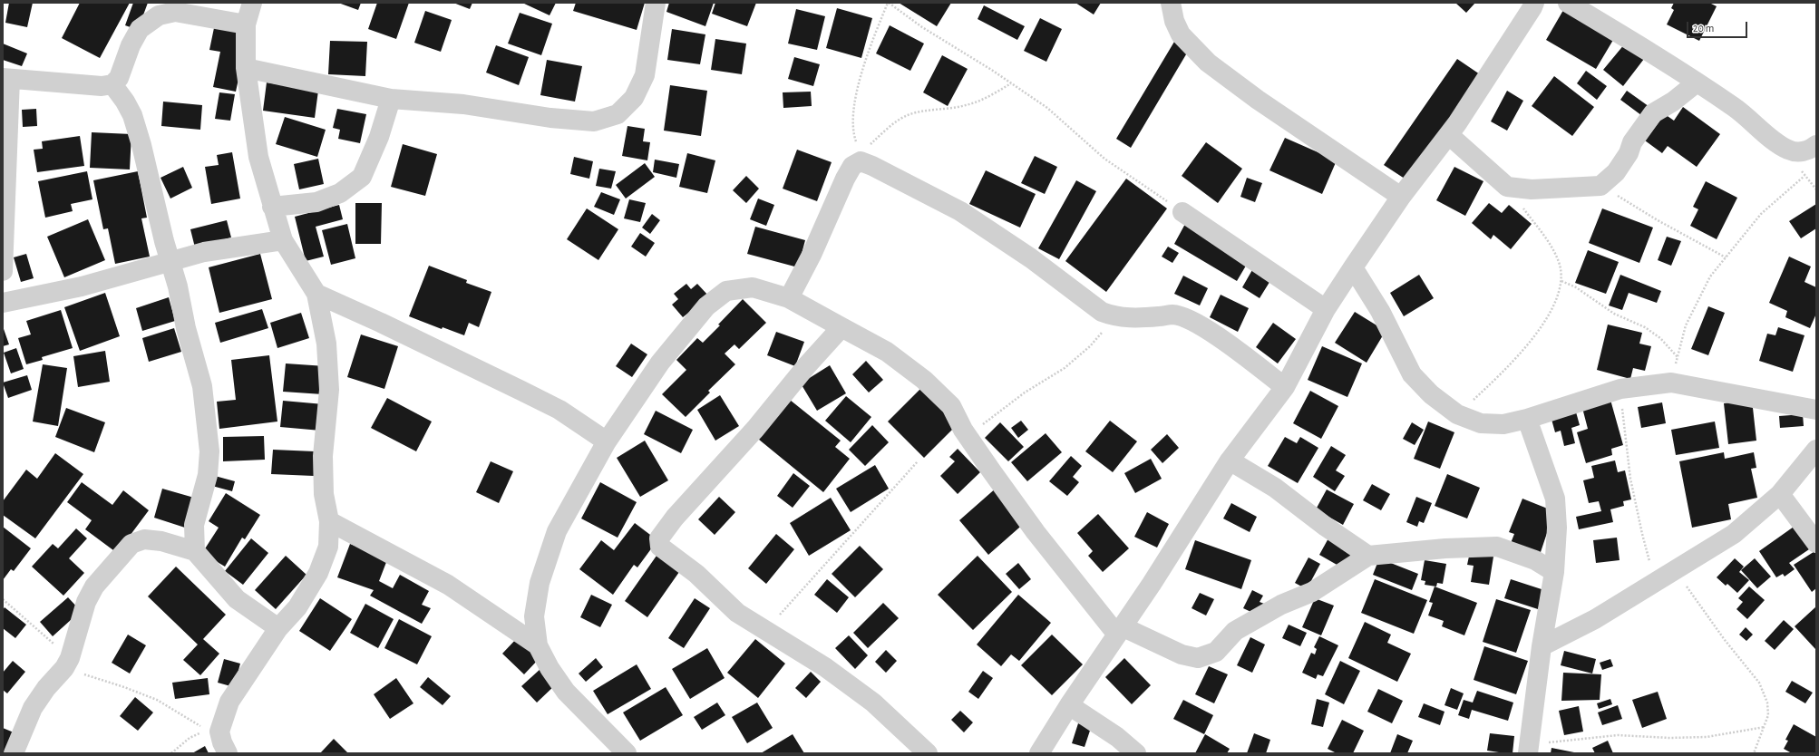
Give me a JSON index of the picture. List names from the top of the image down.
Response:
{
  "scale_bar": "20 m"
}
